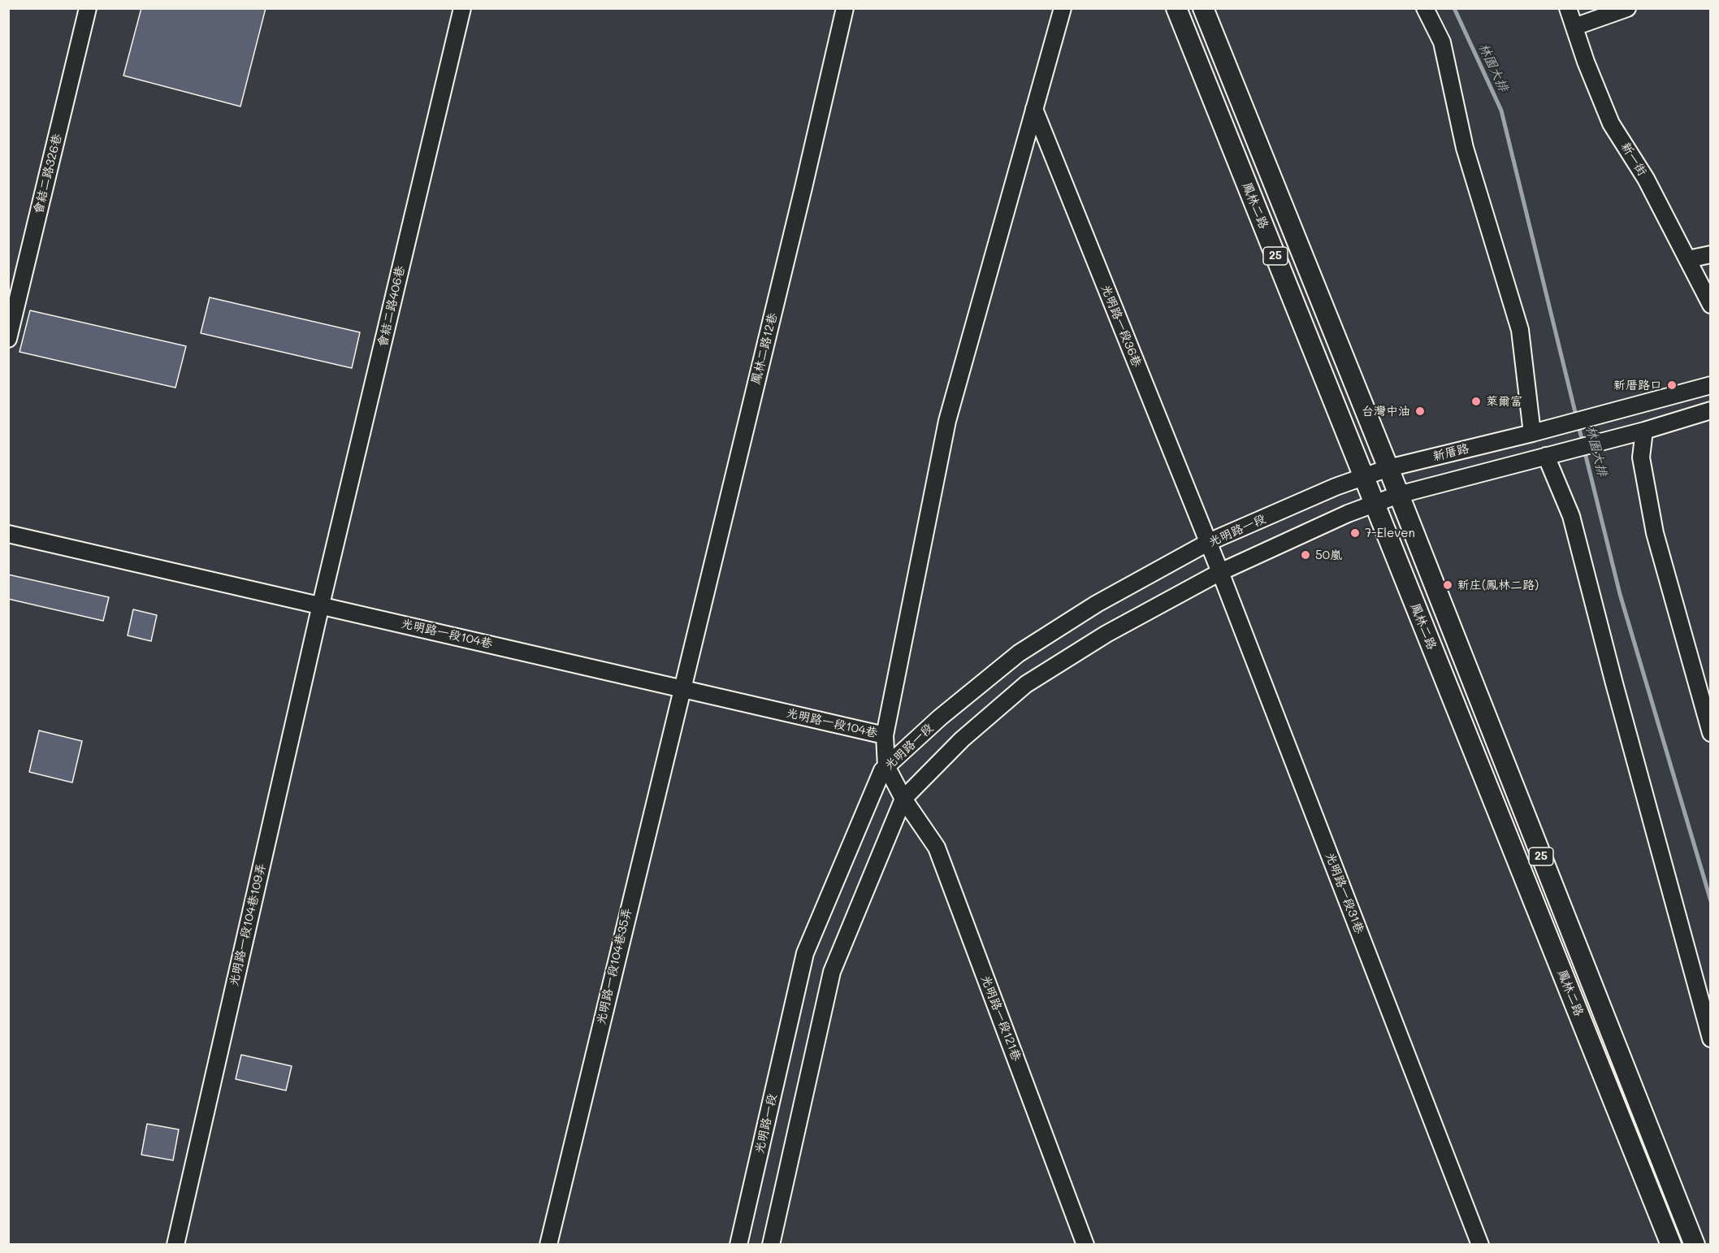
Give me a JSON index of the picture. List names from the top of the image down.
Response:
{
  "streets": {
    "main road": ["鳳林二路", "25"],
    "street": [
      "新一街",
      "會結二路326巷",
      "會結二路406巷",
      "光明路一段36巷",
      "鳳林二路12巷",
      "新厝路",
      "光明路一段",
      "光明路一段104巷",
      "光明路一段31巷",
      "光明路一段104巷109弄",
      "光明路一段104巷35弄",
      "光明路一段121巷"
    ]
  },
  "crossings": [
    ["鳳林二路", "新厝路"],
    ["鳳林二路", "光明路一段"],
    ["會結二路406巷", "光明路一段104巷"],
    ["會結二路406巷", "光明路一段104巷109弄"],
    ["光明路一段36巷", "光明路一段"],
    ["光明路一段36巷", "光明路一段31巷"],
    ["鳳林二路12巷", "光明路一段104巷"],
    ["鳳林二路12巷", "光明路一段104巷35弄"],
    ["新厝路", "光明路一段"],
    ["光明路一段", "光明路一段31巷"],
    ["光明路一段", "光明路一段121巷"],
    ["光明路一段104巷", "光明路一段104巷109弄"],
    ["光明路一段104巷", "光明路一段104巷35弄"]
  ],
  "water": ["林園大排"],
  "places": [
    "新厝路口",
    "萊爾富",
    "台灣中油",
    "7-Eleven",
    "50嵐",
    "新庄(鳳林二路)"
  ]
}
